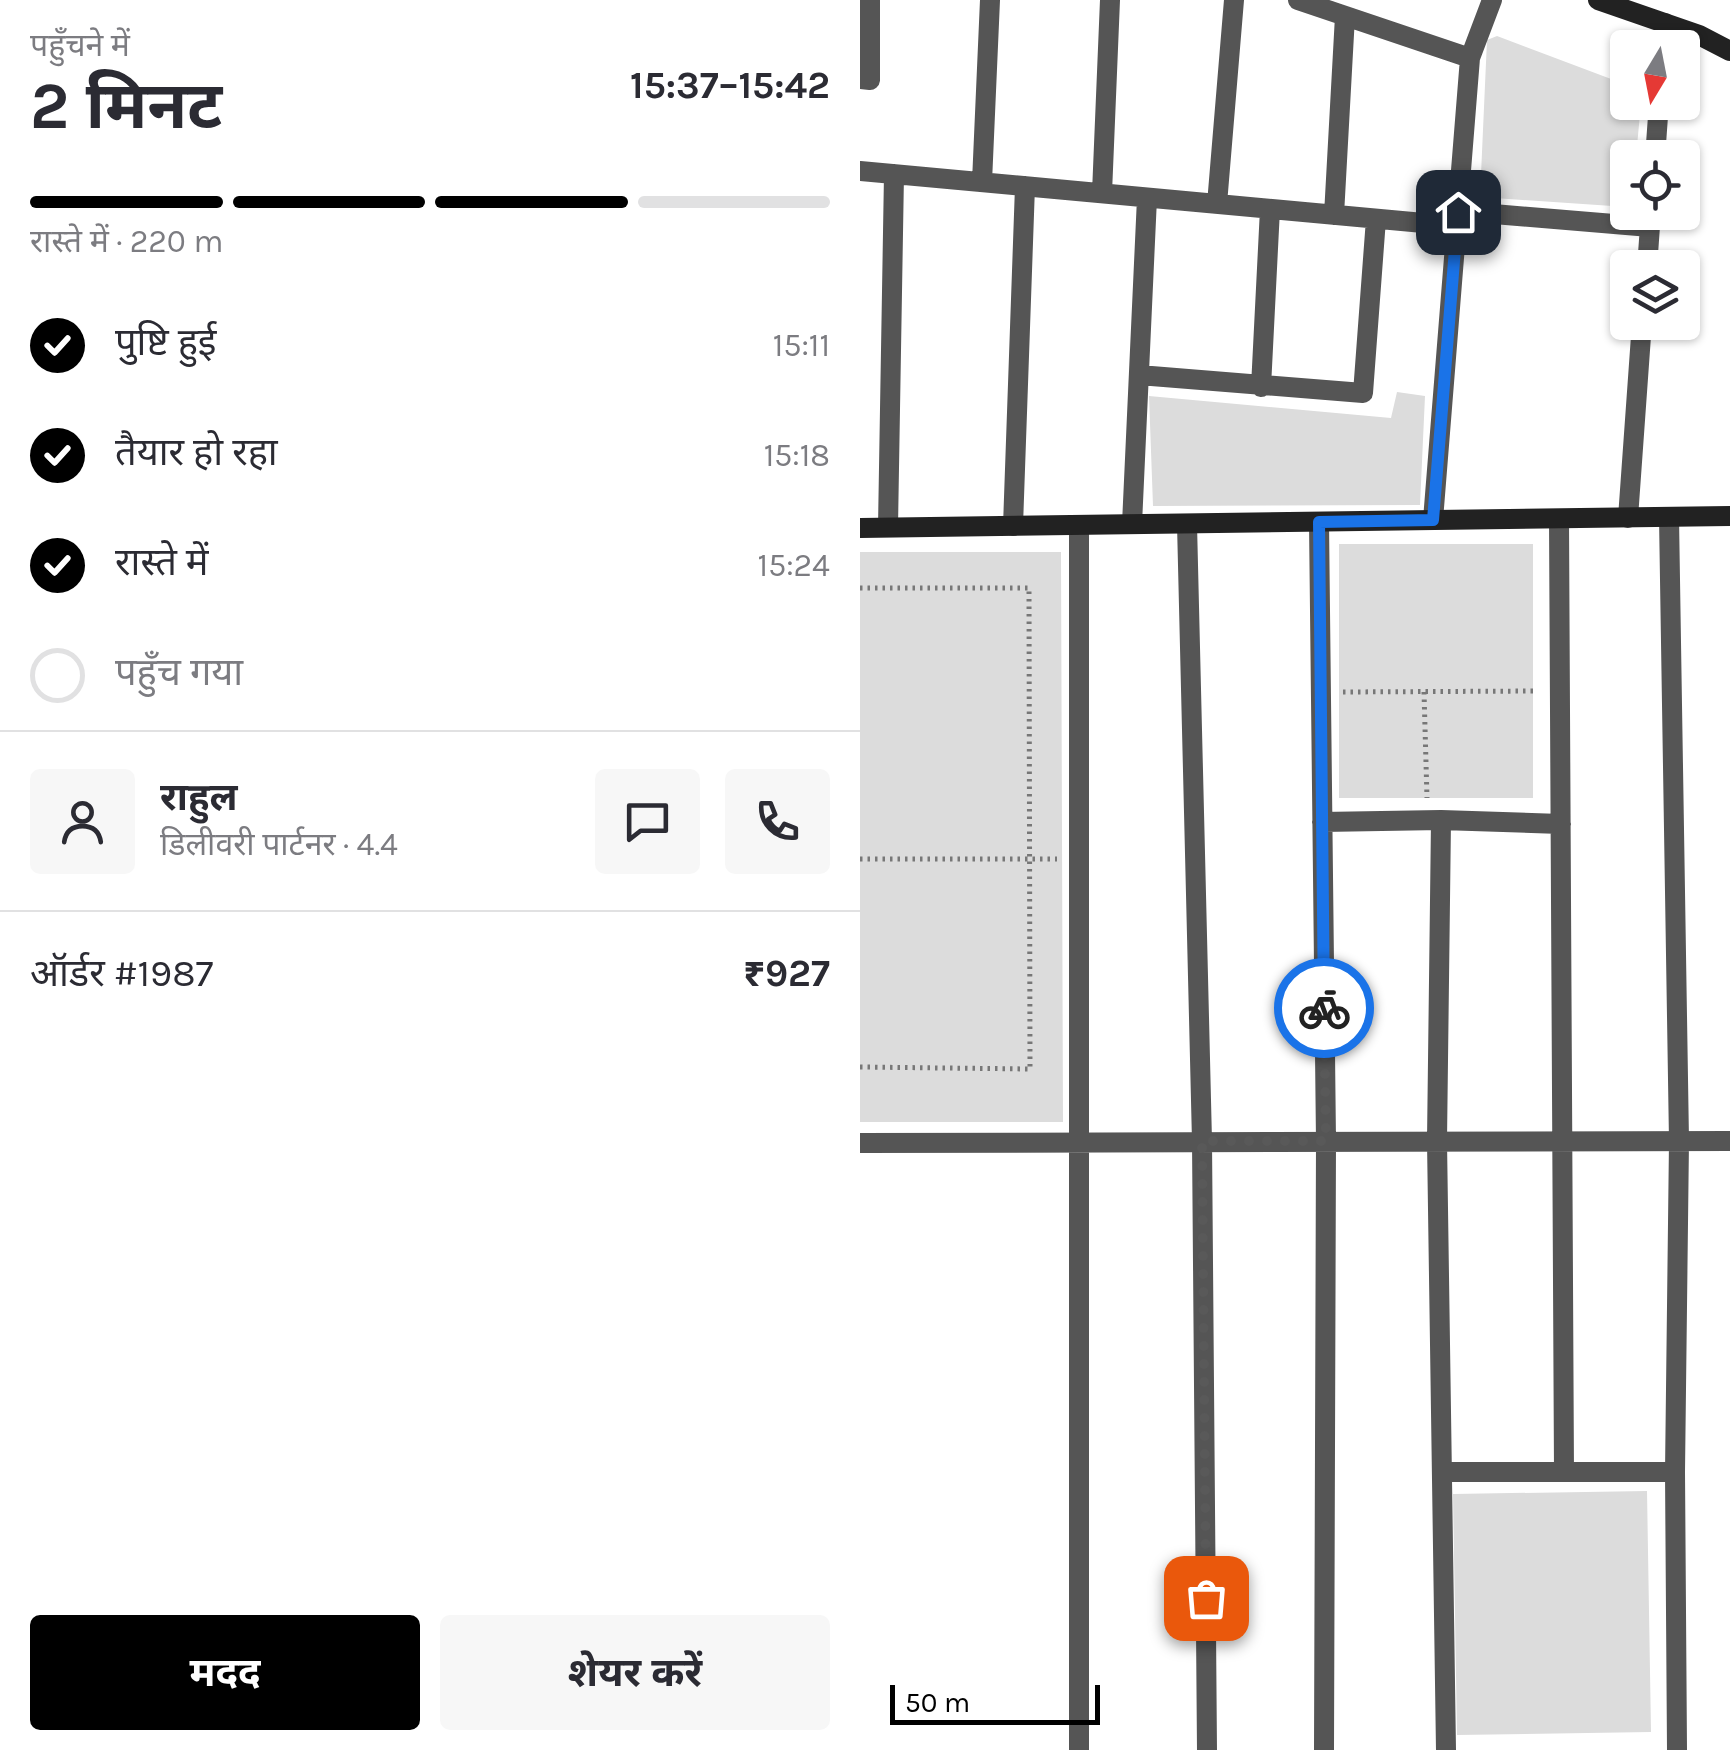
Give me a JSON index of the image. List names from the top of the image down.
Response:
{
  "scale_bar": "50 m",
  "north": "bottom",
  "page": {
    "heading": ["2 मिनट", "पहुँचने में", "15:37–15:42"],
    "panel": [
      "राहुल",
      "डिलीवरी पार्टनर · 4.4",
      "ऑर्डर #1987",
      "₹927"
    ],
    "bar": "रास्ते में · 220 m",
    "list": [
      ["पुष्टि हुई", "15:11"],
      ["तैयार हो रहा", "15:18"],
      ["रास्ते में", "15:24"],
      "पहुँच गया"
    ],
    "buttons": ["मदद", "शेयर करें"],
    "scale": "50 m"
  }
}
